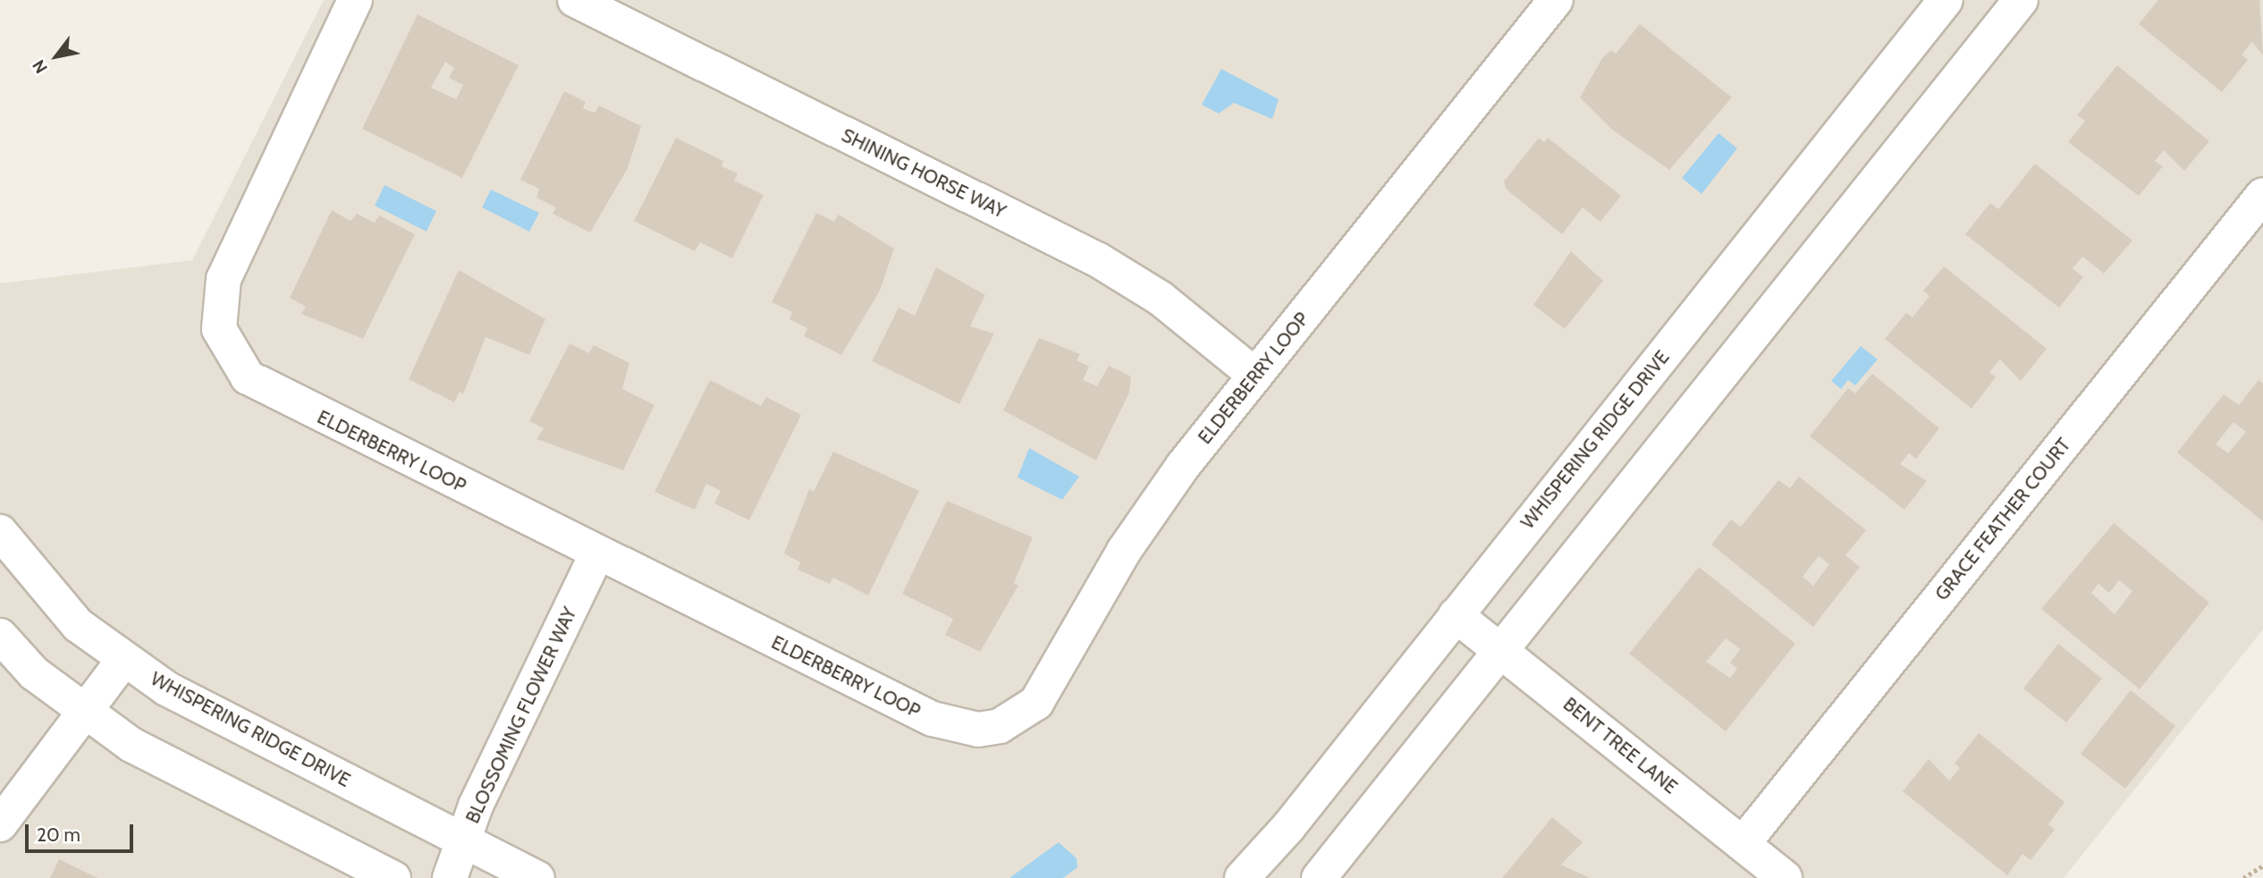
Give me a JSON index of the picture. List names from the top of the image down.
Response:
{
  "streets": {
    "street": [
      "SHINING HORSE WAY",
      "ELDERBERRY LOOP",
      "WHISPERING RIDGE DRIVE",
      "GRACE FEATHER COURT",
      "BLOSSOMING FLOWER WAY",
      "BENT TREE LANE"
    ]
  },
  "crossings": [
    ["SHINING HORSE WAY", "ELDERBERRY LOOP"],
    ["ELDERBERRY LOOP", "BLOSSOMING FLOWER WAY"],
    ["WHISPERING RIDGE DRIVE", "BLOSSOMING FLOWER WAY"],
    ["WHISPERING RIDGE DRIVE", "BENT TREE LANE"],
    ["GRACE FEATHER COURT", "BENT TREE LANE"]
  ],
  "scale_bar": "20 m",
  "north": "bottom left"
}
